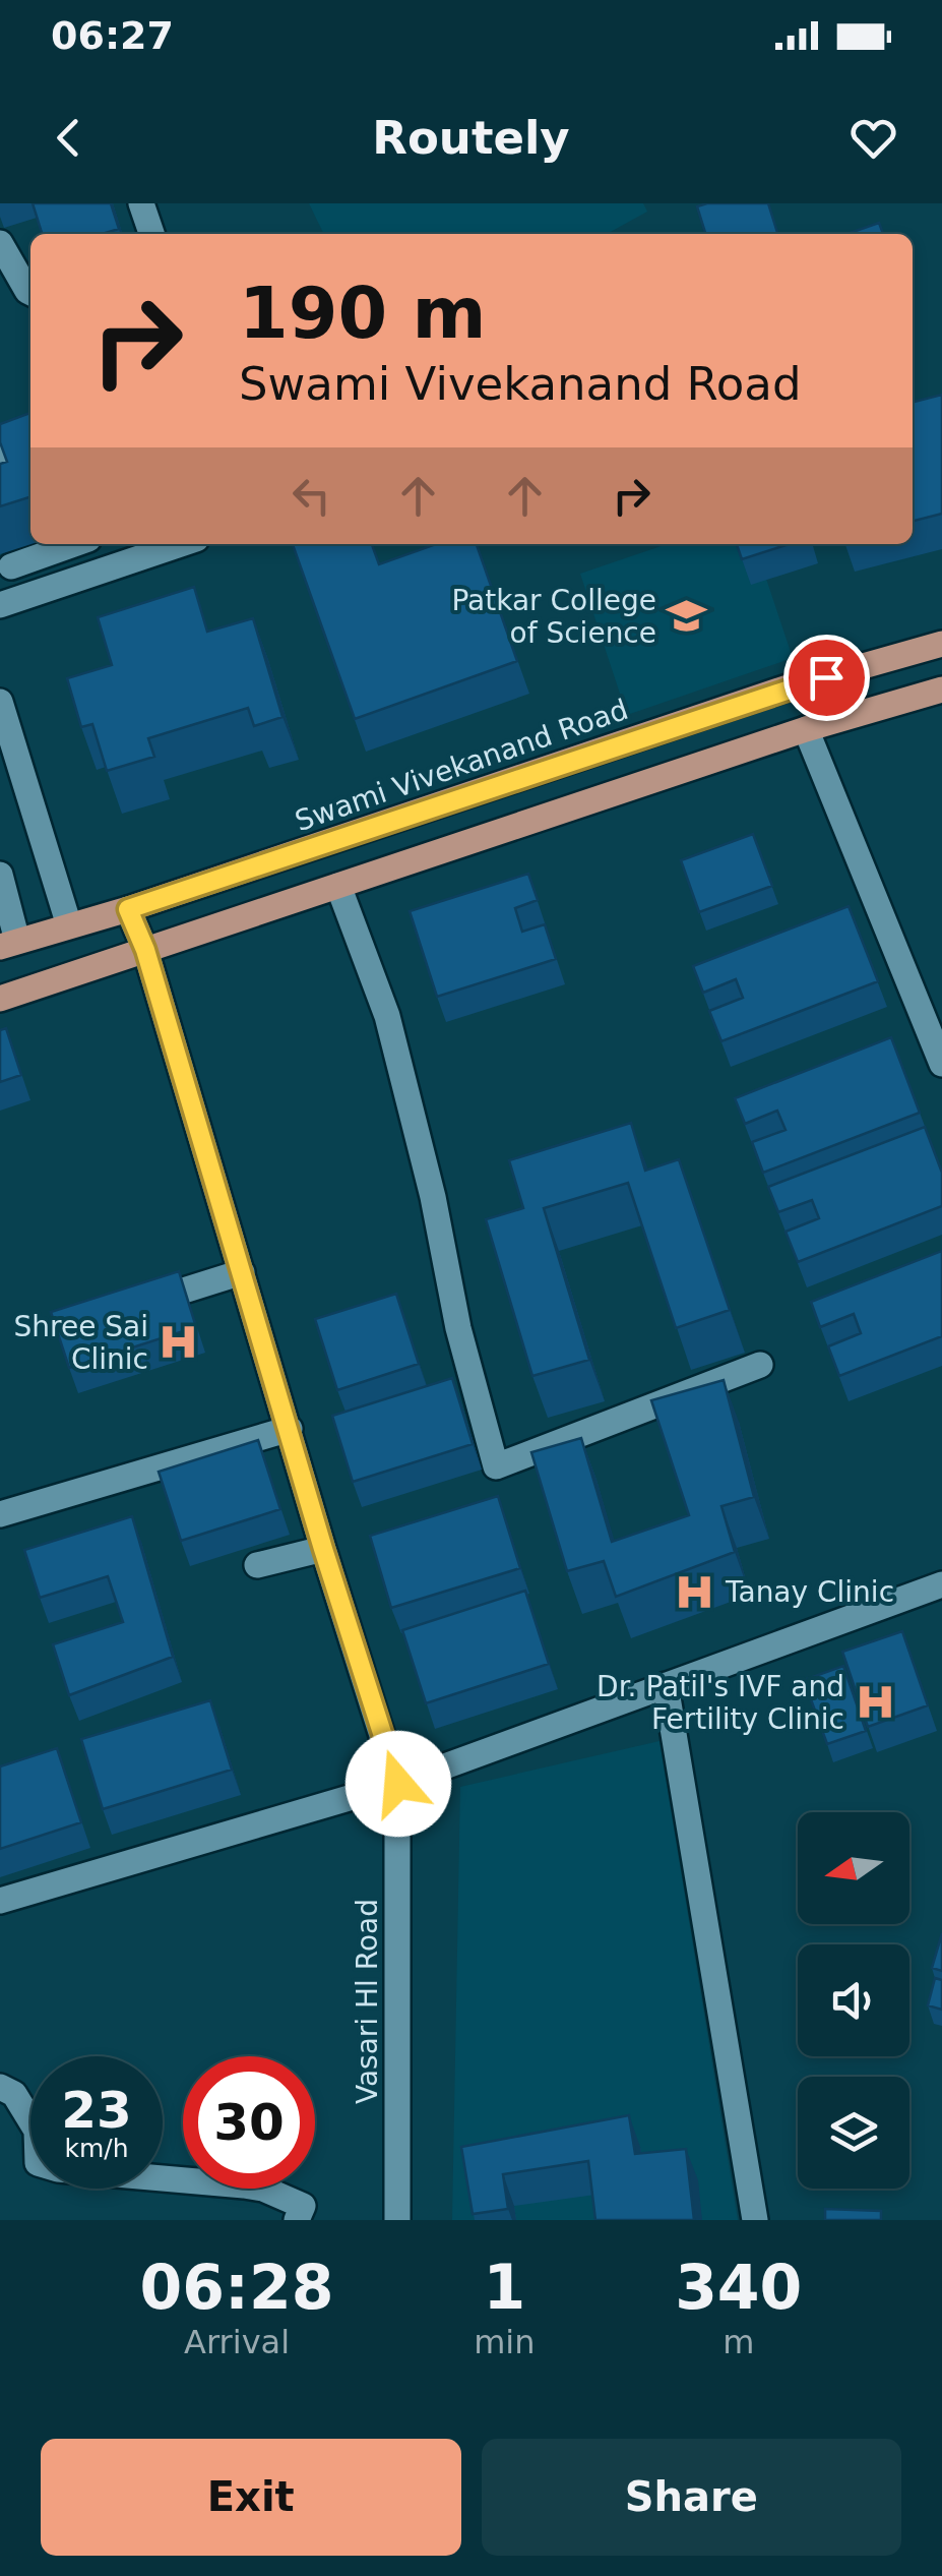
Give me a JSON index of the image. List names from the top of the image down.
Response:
{
  "streets": {
    "main road": ["Swami Vivekanand Road"],
    "street": ["Vasari Hl Road"]
  },
  "crossings": [
    ["Swami Vivekanand Road", "Vasari Hl Road"]
  ],
  "places": {
    "school or university": ["Patkar College of Science"],
    "hospital": ["Shree Sai Clinic", "Tanay Clinic", "Dr. Patil's IVF and Fertility Clinic"]
  },
  "north": "left",
  "page": {
    "status": "06:27",
    "header": "Routely",
    "turn": ["190 m", "Swami Vivekanand Road"],
    "speed": "23 km/h",
    "limit": "30",
    "eta": [
      "06:28",
      "Arrival",
      "1",
      "min",
      "340",
      "m"
    ],
    "buttons": ["Exit", "Share"]
  }
}
